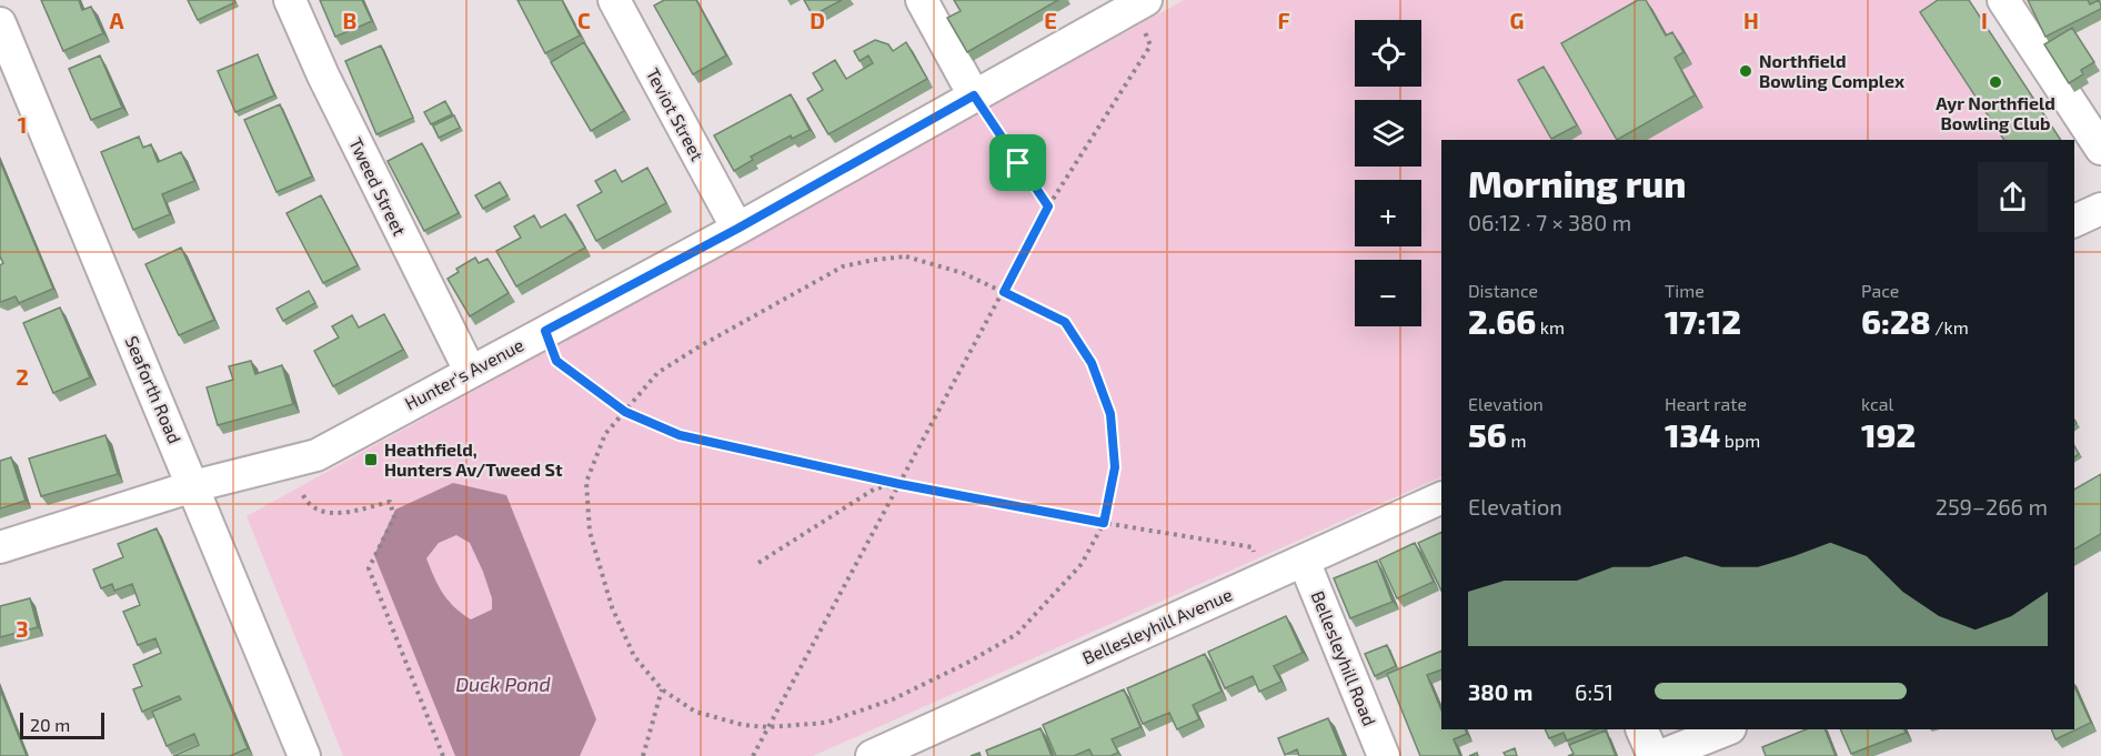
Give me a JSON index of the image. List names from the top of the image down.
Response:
{
  "streets": {
    "street": [
      "Teviot Street",
      "Tweed Street",
      "Hunter's Avenue",
      "Seaforth Road",
      "Bellesleyhill Avenue",
      "Bellesleyhill Road"
    ]
  },
  "crossings": [
    ["Teviot Street", "Hunter's Avenue"],
    ["Tweed Street", "Hunter's Avenue"],
    ["Hunter's Avenue", "Seaforth Road"],
    ["Bellesleyhill Avenue", "Bellesleyhill Road"]
  ],
  "water": ["Duck Pond"],
  "places": {
    "other": ["Northfield Bowling Complex", "Ayr Northfield Bowling Club"],
    "transit": ["Heathfield, Hunters Av/Tweed St"]
  },
  "scale_bar": "20 m",
  "page": {
    "map_buttons": ["+", "−"],
    "heading": ["Morning run", "06:12 · 7 × 380 m"],
    "stats": [
      ["Distance", "2.66 km"],
      ["Time", "17:12"],
      ["Pace", "6:28 /km"],
      ["Elevation", "56 m"],
      ["Heart rate", "134 bpm"],
      ["kcal", "192"]
    ],
    "chart": ["Elevation", "259–266 m"],
    "list": [
      {
        "name": "380 m",
        "note": "6:51"
      }
    ],
    "scale": "20 m"
  },
  "grid": {
    "columns": [
      "A",
      "B",
      "C",
      "D",
      "E",
      "F",
      "G",
      "H",
      "I"
    ],
    "rows": ["1", "2", "3"]
  }
}
